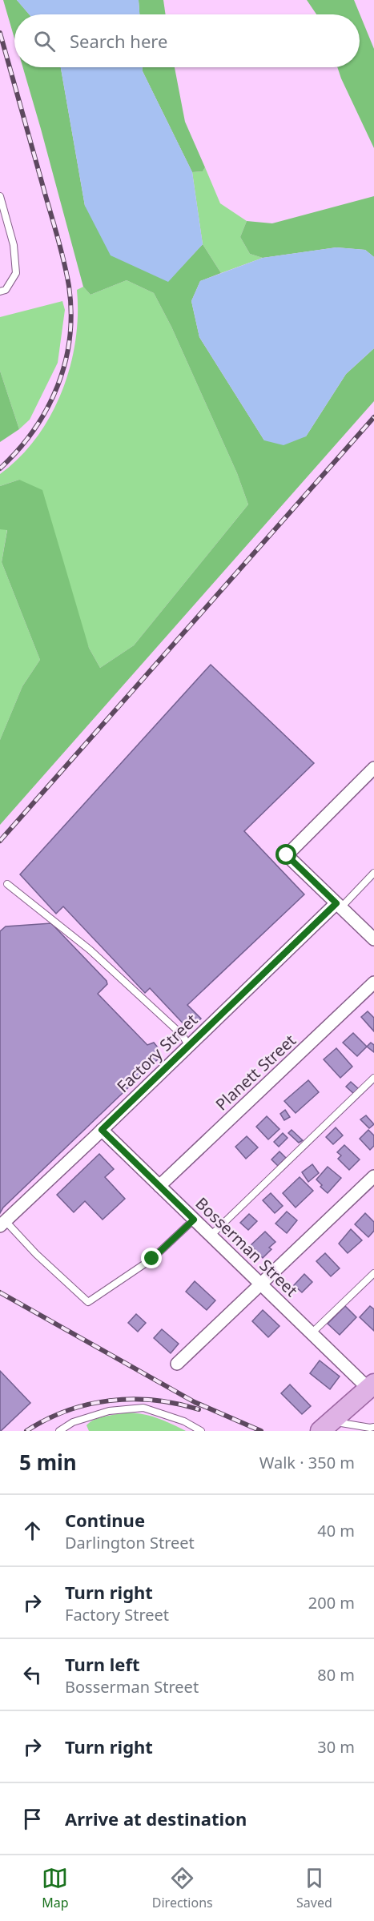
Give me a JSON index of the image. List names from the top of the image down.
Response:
{
  "streets": {
    "street": ["Factory Street", "Planett Street", "Bosserman Street"]
  },
  "crossings": [
    ["Factory Street", "Bosserman Street"],
    ["Planett Street", "Bosserman Street"]
  ],
  "page": {
    "search": "Search here",
    "heading": ["5 min", "Walk · 350 m"],
    "list": [
      ["Continue", "Darlington Street", "40 m"],
      ["Turn right", "Factory Street", "200 m"],
      ["Turn left", "Bosserman Street", "80 m"],
      ["Turn right", "30 m"],
      "Arrive at destination"
    ],
    "nav": ["Map", "Directions", "Saved"]
  }
}
